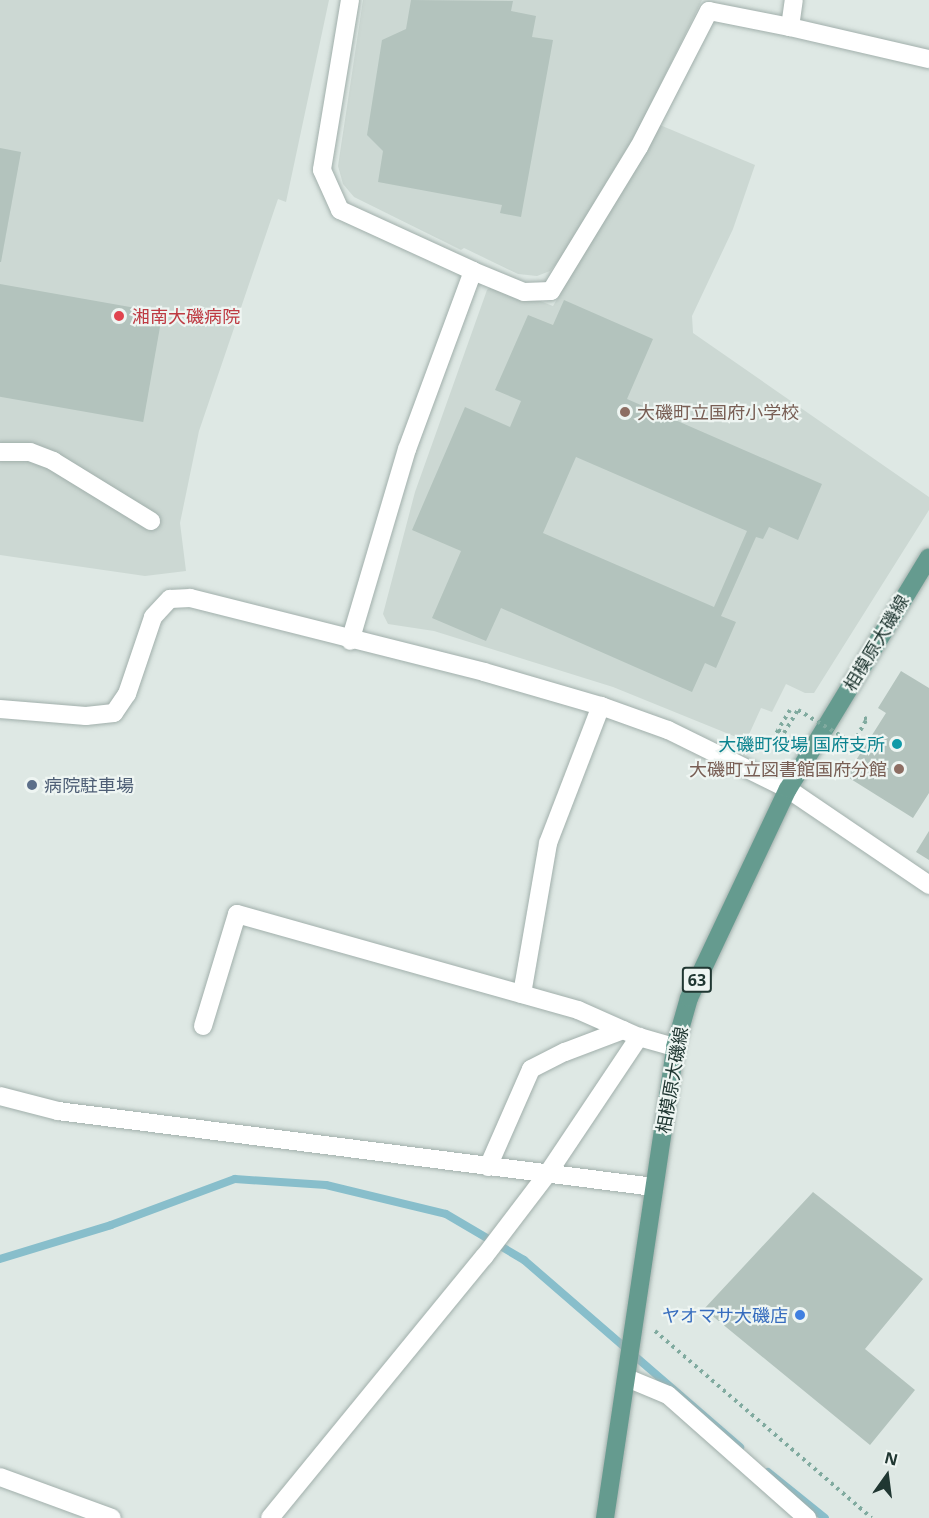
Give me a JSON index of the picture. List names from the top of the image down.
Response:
{
  "streets": {
    "main road": ["相模原大磯線", "63"]
  },
  "places": [
    "湘南大磯病院",
    "大磯町立国府小学校",
    "大磯町役場 国府支所",
    "大磯町立図書館国府分館",
    "病院駐車場",
    "ヤオマサ大磯店"
  ],
  "north": "top"
}
